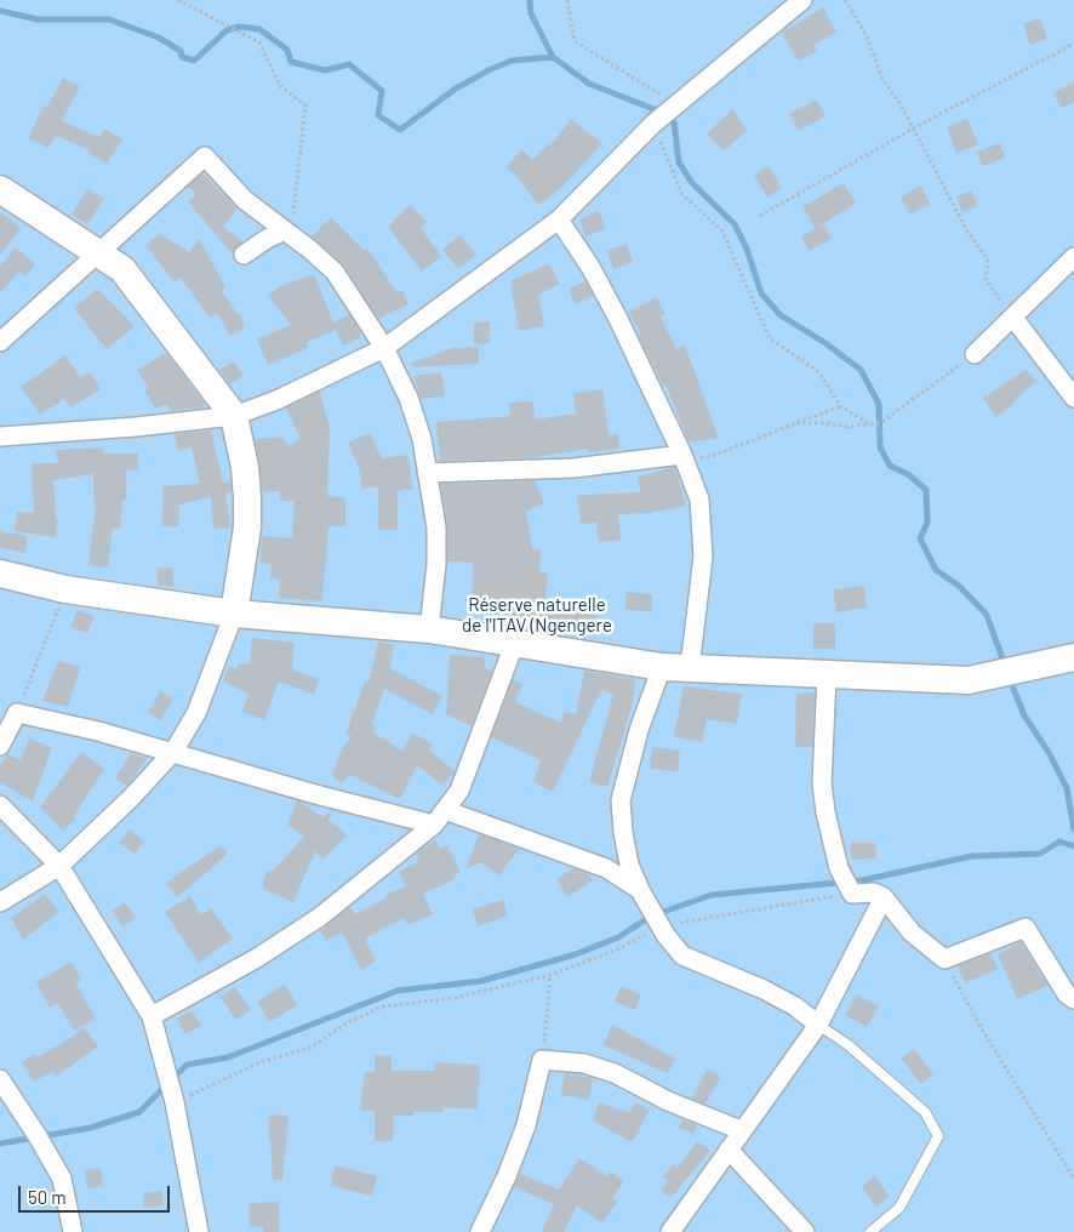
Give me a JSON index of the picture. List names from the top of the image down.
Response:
{
  "parks": ["Réserve naturelle de l'ITAV (Ngengere"],
  "scale_bar": "50 m"
}
